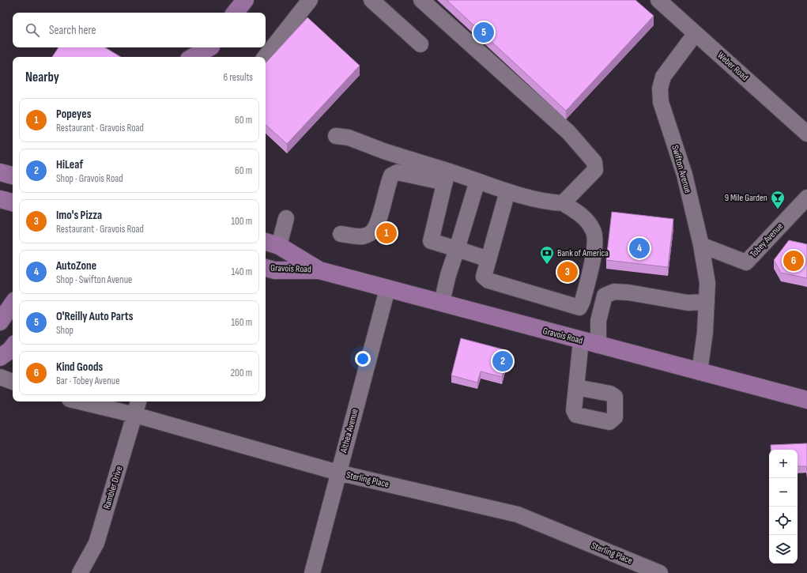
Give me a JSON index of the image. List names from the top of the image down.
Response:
{
  "streets": {
    "main road": ["Gravois Road"],
    "street": [
      "Weber Road",
      "Swifton Avenue",
      "Tobey Avenue",
      "Althea Avenue",
      "Sterling Place",
      "Rambler Drive"
    ]
  },
  "crossings": [
    ["Weber Road", "Swifton Avenue"],
    ["Swifton Avenue", "Tobey Avenue"],
    ["Gravois Road", "Althea Avenue"],
    ["Althea Avenue", "Sterling Place"],
    ["Sterling Place", "Rambler Drive"]
  ],
  "places": {
    "bar": ["9 Mile Garden"],
    "bank": ["Bank of America"]
  },
  "page": {
    "search": "Search here",
    "pins": [
      "5",
      "1",
      "4",
      "6",
      "3",
      "2"
    ],
    "heading": ["Nearby", "6 results"],
    "list": [
      {
        "mark": "1",
        "name": "Popeyes",
        "note": "Restaurant · Gravois Road",
        "value": "60 m"
      },
      {
        "mark": "2",
        "name": "HiLeaf",
        "note": "Shop · Gravois Road",
        "value": "60 m"
      },
      {
        "mark": "3",
        "name": "Imo's Pizza",
        "note": "Restaurant · Gravois Road",
        "value": "100 m"
      },
      {
        "mark": "4",
        "name": "AutoZone",
        "note": "Shop · Swifton Avenue",
        "value": "140 m"
      },
      {
        "mark": "5",
        "name": "O'Reilly Auto Parts",
        "note": "Shop",
        "value": "160 m"
      },
      {
        "mark": "6",
        "name": "Kind Goods",
        "note": "Bar · Tobey Avenue",
        "value": "200 m"
      }
    ],
    "map_buttons": ["+", "−"]
  }
}
